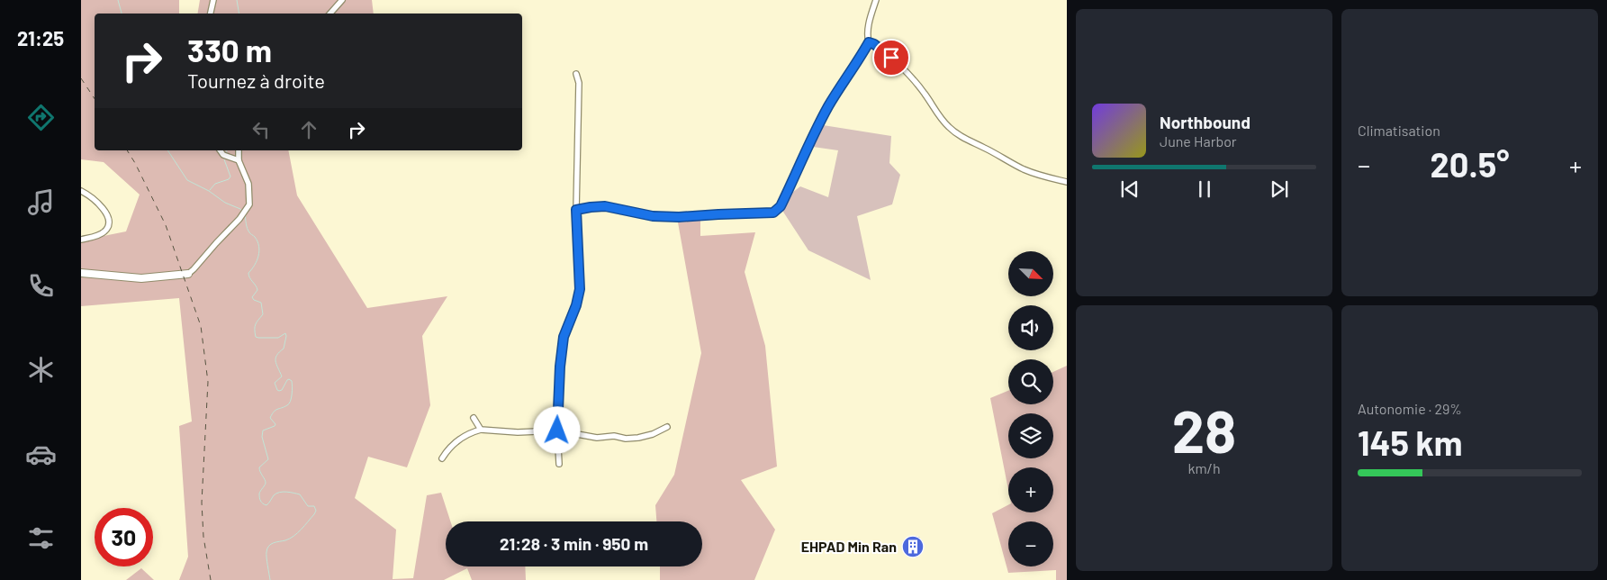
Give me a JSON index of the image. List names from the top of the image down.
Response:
{
  "places": {
    "building": ["EHPAD Min Ran"]
  },
  "north": "bottom right",
  "page": {
    "tabs": "21:25",
    "tile": [
      "Climatisation",
      ["28", "km/h"],
      ["Autonomie · 29%", "145 km"]
    ],
    "turn": ["330 m", "Tournez à droite"],
    "song": ["Northbound", "June Harbor"],
    "heat": ["−", "20.5°", "+"],
    "map_buttons": ["+", "−"],
    "limit": "30",
    "trip": "21:28 · 3 min · 950 m"
  }
}
